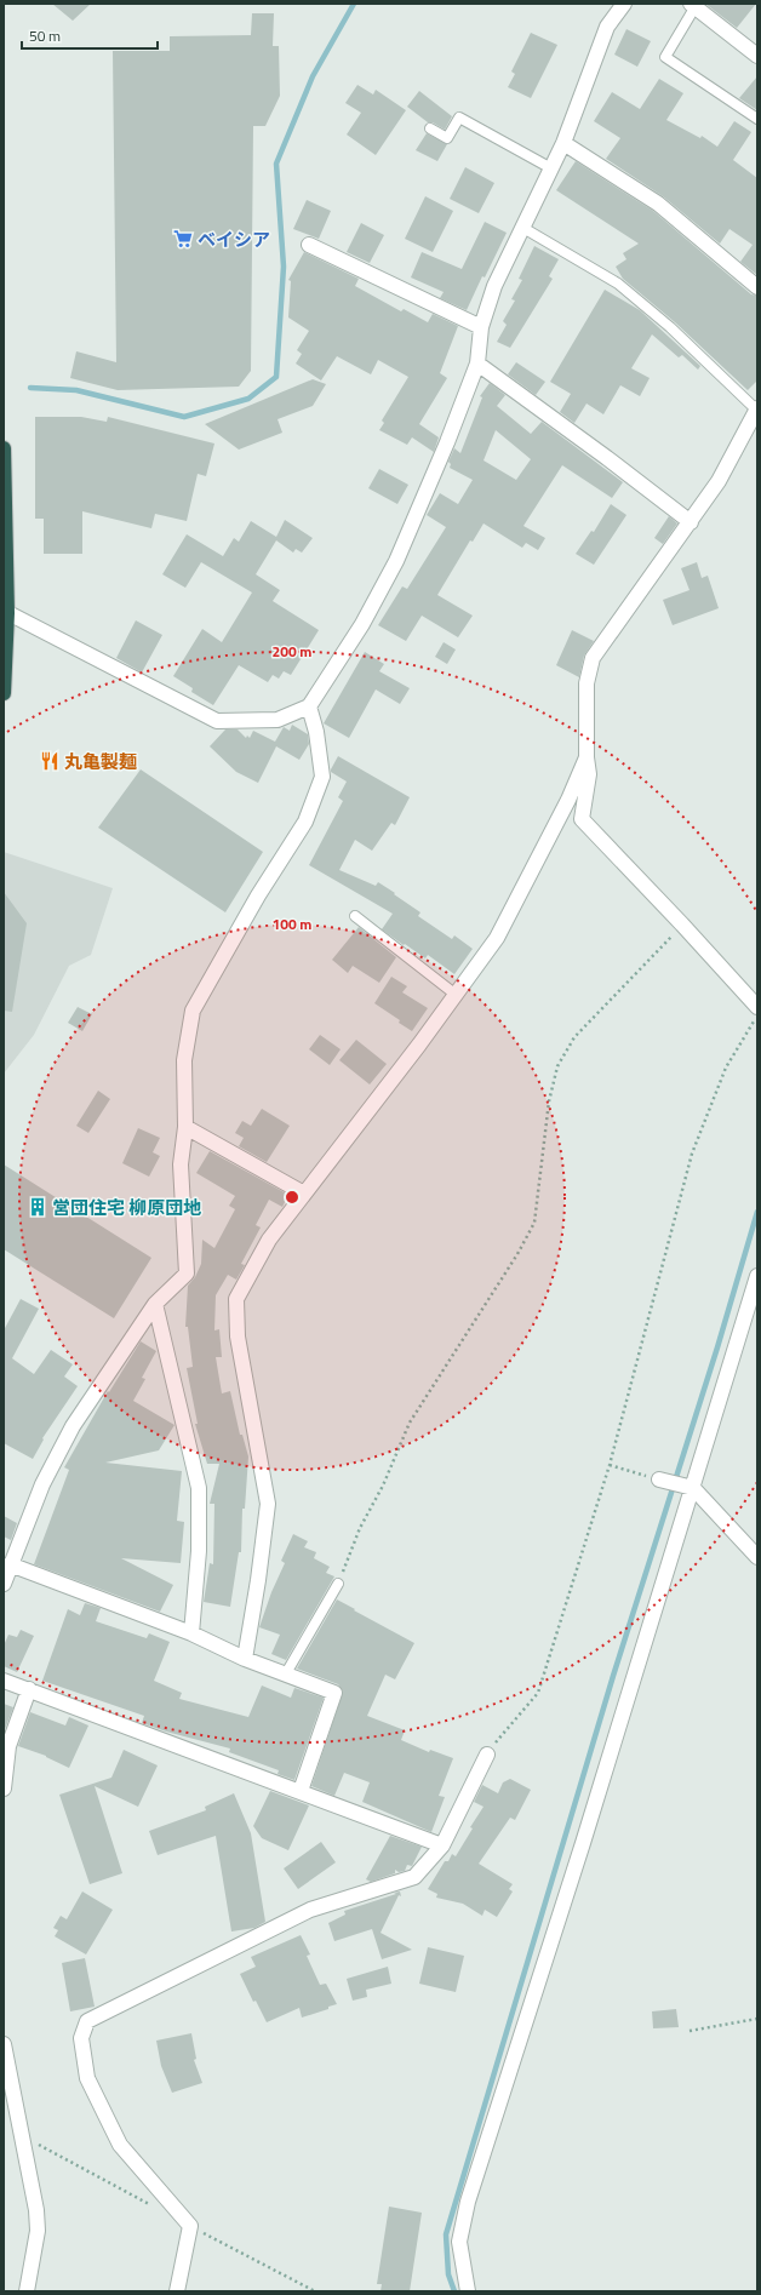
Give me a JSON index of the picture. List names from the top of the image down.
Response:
{
  "places": {
    "supermarket": ["ベイシア"],
    "restaurant": ["丸亀製麺"],
    "building": ["営団住宅 柳原団地"]
  },
  "scale_bar": "50 m",
  "rings": ["200 m", "100 m"]
}
